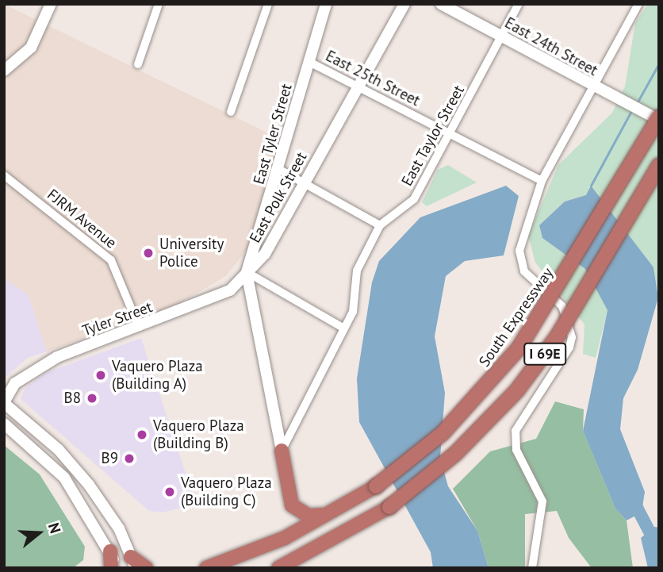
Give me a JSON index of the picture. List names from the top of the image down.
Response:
{
  "streets": {
    "highway": ["South Expressway", "I 69E"],
    "street": [
      "East 24th Street",
      "East 25th Street",
      "East Tyler Street",
      "East Taylor Street",
      "East Polk Street",
      "FJRM Avenue",
      "Tyler Street"
    ]
  },
  "crossings": [
    ["East 24th Street", "East Taylor Street"],
    ["East 24th Street", "South Expressway"],
    ["East 25th Street", "East Tyler Street"],
    ["East 25th Street", "East Taylor Street"],
    ["East 25th Street", "East Polk Street"],
    ["East Tyler Street", "East Polk Street"],
    ["East Tyler Street", "Tyler Street"],
    ["East Polk Street", "Tyler Street"],
    ["FJRM Avenue", "Tyler Street"]
  ],
  "places": [
    "University Police",
    "Vaquero Plaza (Building A)",
    "B8",
    "Vaquero Plaza (Building B)",
    "B9",
    "Vaquero Plaza (Building C)"
  ],
  "north": "right"
}
